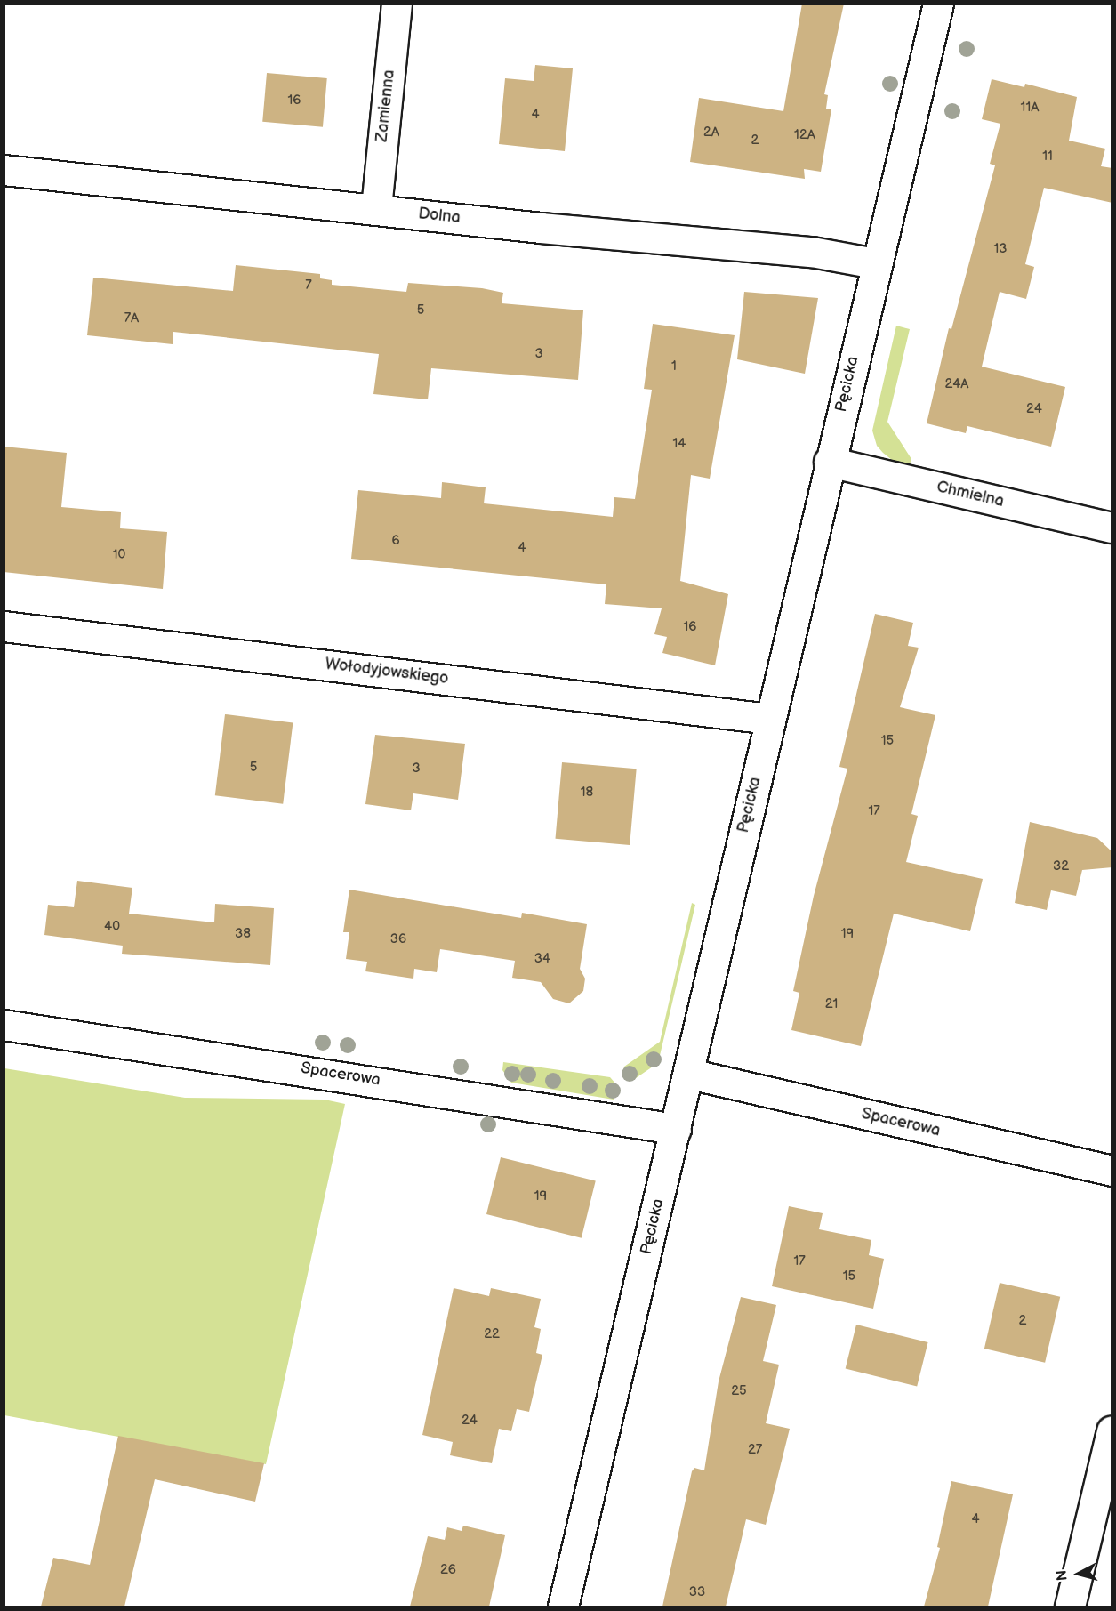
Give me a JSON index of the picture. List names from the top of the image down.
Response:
{
  "streets": {
    "street": [
      "Zamienna",
      "Dolna",
      "Pęcicka",
      "Chmielna",
      "Wołodyjowskiego",
      "Spacerowa"
    ]
  },
  "crossings": [
    ["Zamienna", "Dolna"],
    ["Dolna", "Pęcicka"],
    ["Pęcicka", "Chmielna"],
    ["Pęcicka", "Wołodyjowskiego"],
    ["Pęcicka", "Spacerowa"]
  ],
  "house_numbers": [
    "16",
    "11A",
    "4",
    "2A",
    "12A",
    "2",
    "11",
    "13",
    "7",
    "5",
    "7A",
    "3",
    "1",
    "24A",
    "24",
    "14",
    "6",
    "4",
    "10",
    "16",
    "15",
    "5",
    "3",
    "18",
    "17",
    "32",
    "40",
    "38",
    "19",
    "36",
    "34",
    "21",
    "19",
    "17",
    "15",
    "2",
    "22",
    "25",
    "24",
    "27",
    "4",
    "26",
    "33"
  ],
  "north": "left"
}
